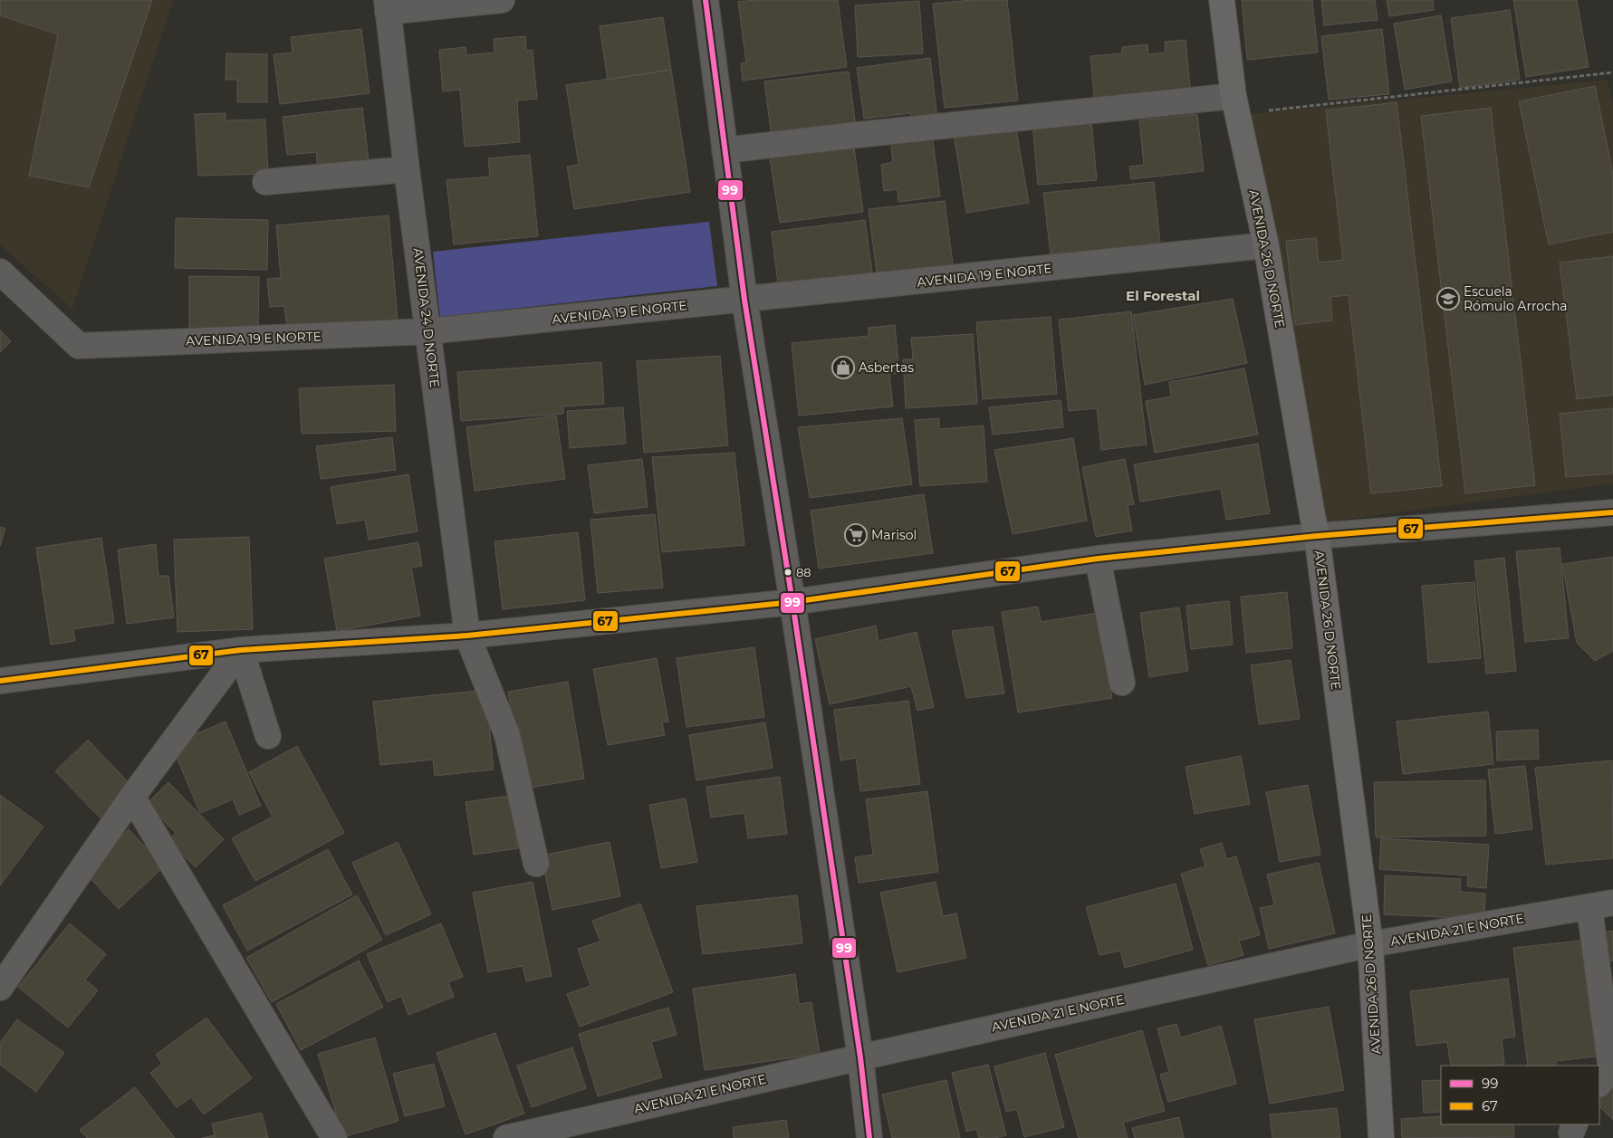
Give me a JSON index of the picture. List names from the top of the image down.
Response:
{
  "streets": {
    "street": [
      "AVENIDA 26 D NORTE",
      "AVENIDA 19 E NORTE",
      "AVENIDA 24 D NORTE",
      "AVENIDA 21 E NORTE"
    ]
  },
  "crossings": [
    ["AVENIDA 26 D NORTE", "AVENIDA 19 E NORTE"],
    ["AVENIDA 26 D NORTE", "AVENIDA 21 E NORTE"],
    ["AVENIDA 19 E NORTE", "AVENIDA 24 D NORTE"]
  ],
  "districts": ["El Forestal"],
  "places": {
    "school or university": ["Escuela Rómulo Arrocha"],
    "shop": ["Asbertas"],
    "supermarket": ["Marisol"],
    "other": ["88"]
  },
  "lines": ["transit line 99", "transit line 67"],
  "legend": ["99", "67"]
}
